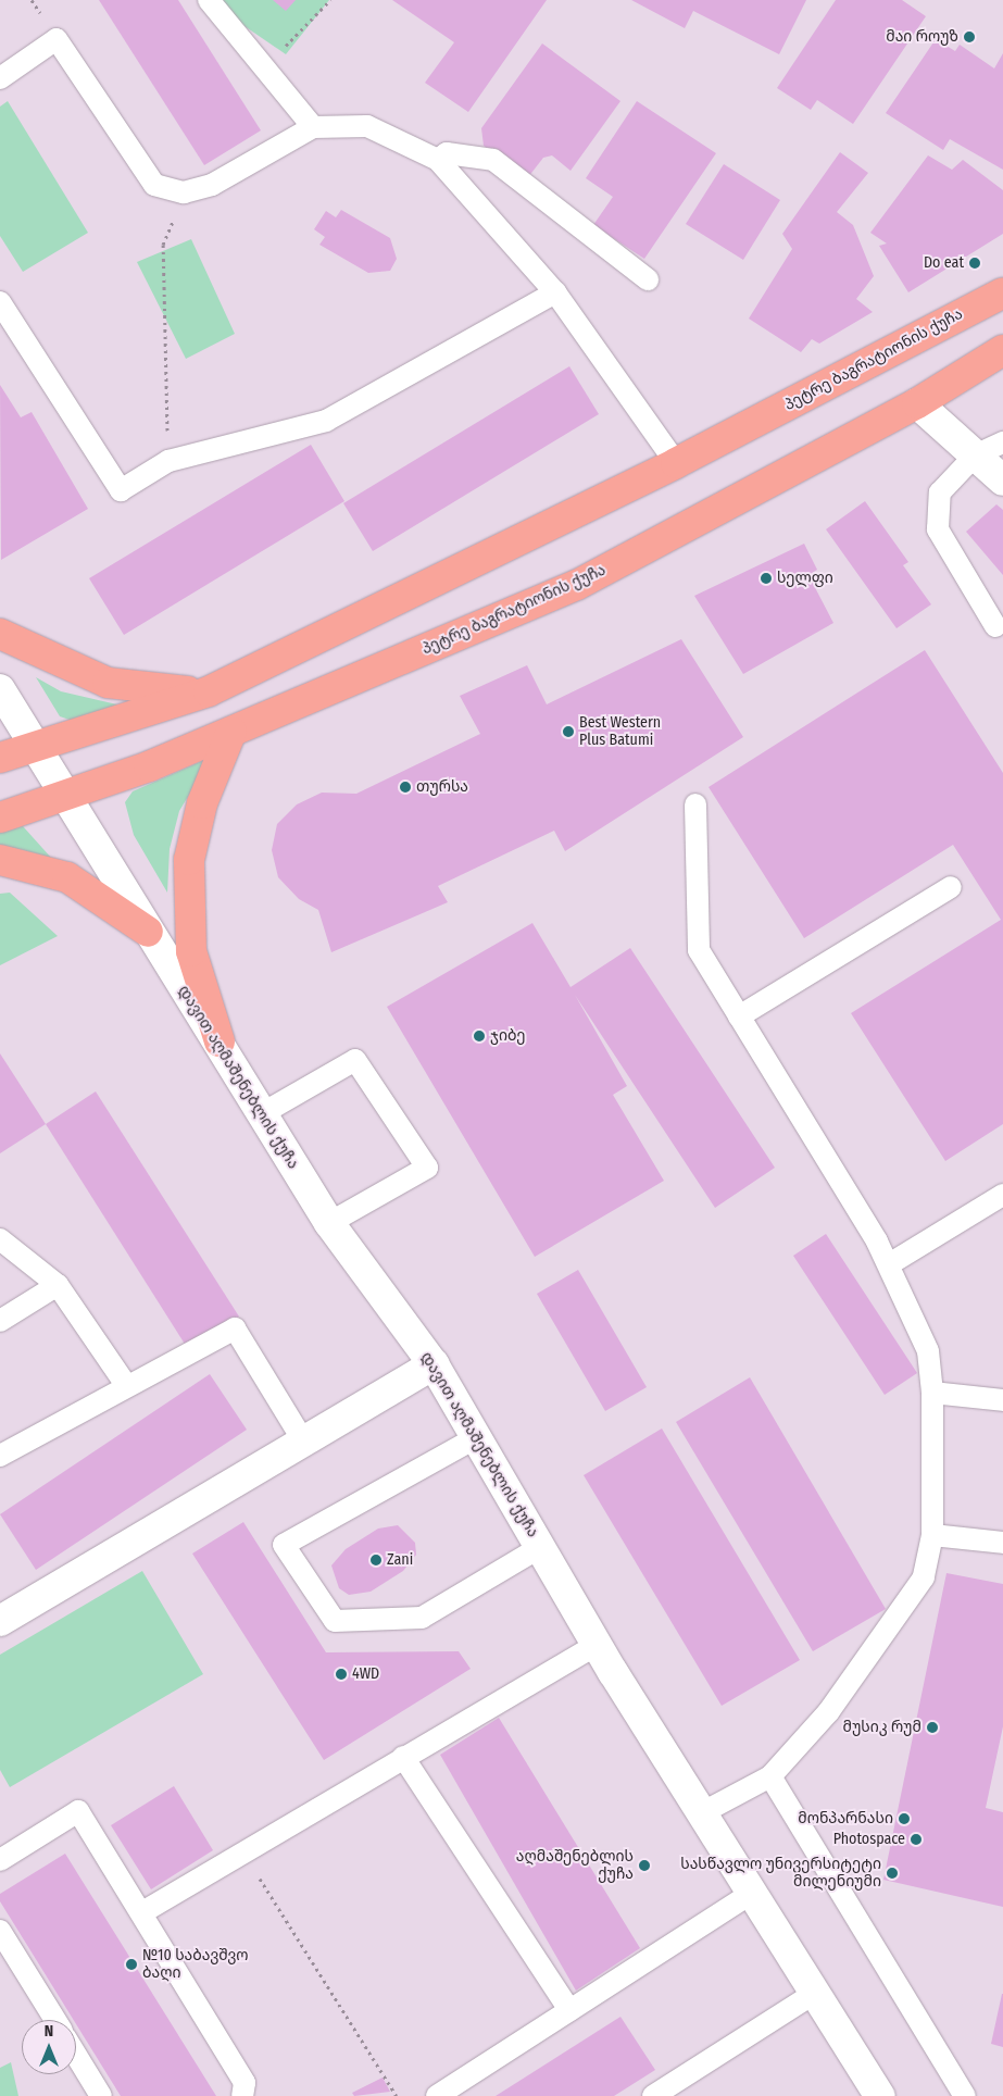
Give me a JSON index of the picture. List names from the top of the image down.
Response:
{
  "streets": {
    "main road": ["პეტრე ბაგრატიონის ქუჩა"],
    "street": ["დავით აღმაშენებლის ქუჩა"]
  },
  "crossings": [
    ["პეტრე ბაგრატიონის ქუჩა", "დავით აღმაშენებლის ქუჩა"]
  ],
  "places": [
    "მაი როუზ",
    "Do eat",
    "სელფი",
    "Best Western Plus Batumi",
    "თურსა",
    "ჯიბე",
    "Zani",
    "4WD",
    "მუსიკ რუმ",
    "მონპარნასი",
    "Photospace",
    "აღმაშენებლის ქუჩა",
    "სასწავლო უნივერსიტეტი მილენიუმი",
    "№10 საბავშვო ბაღი"
  ],
  "north": "top"
}
